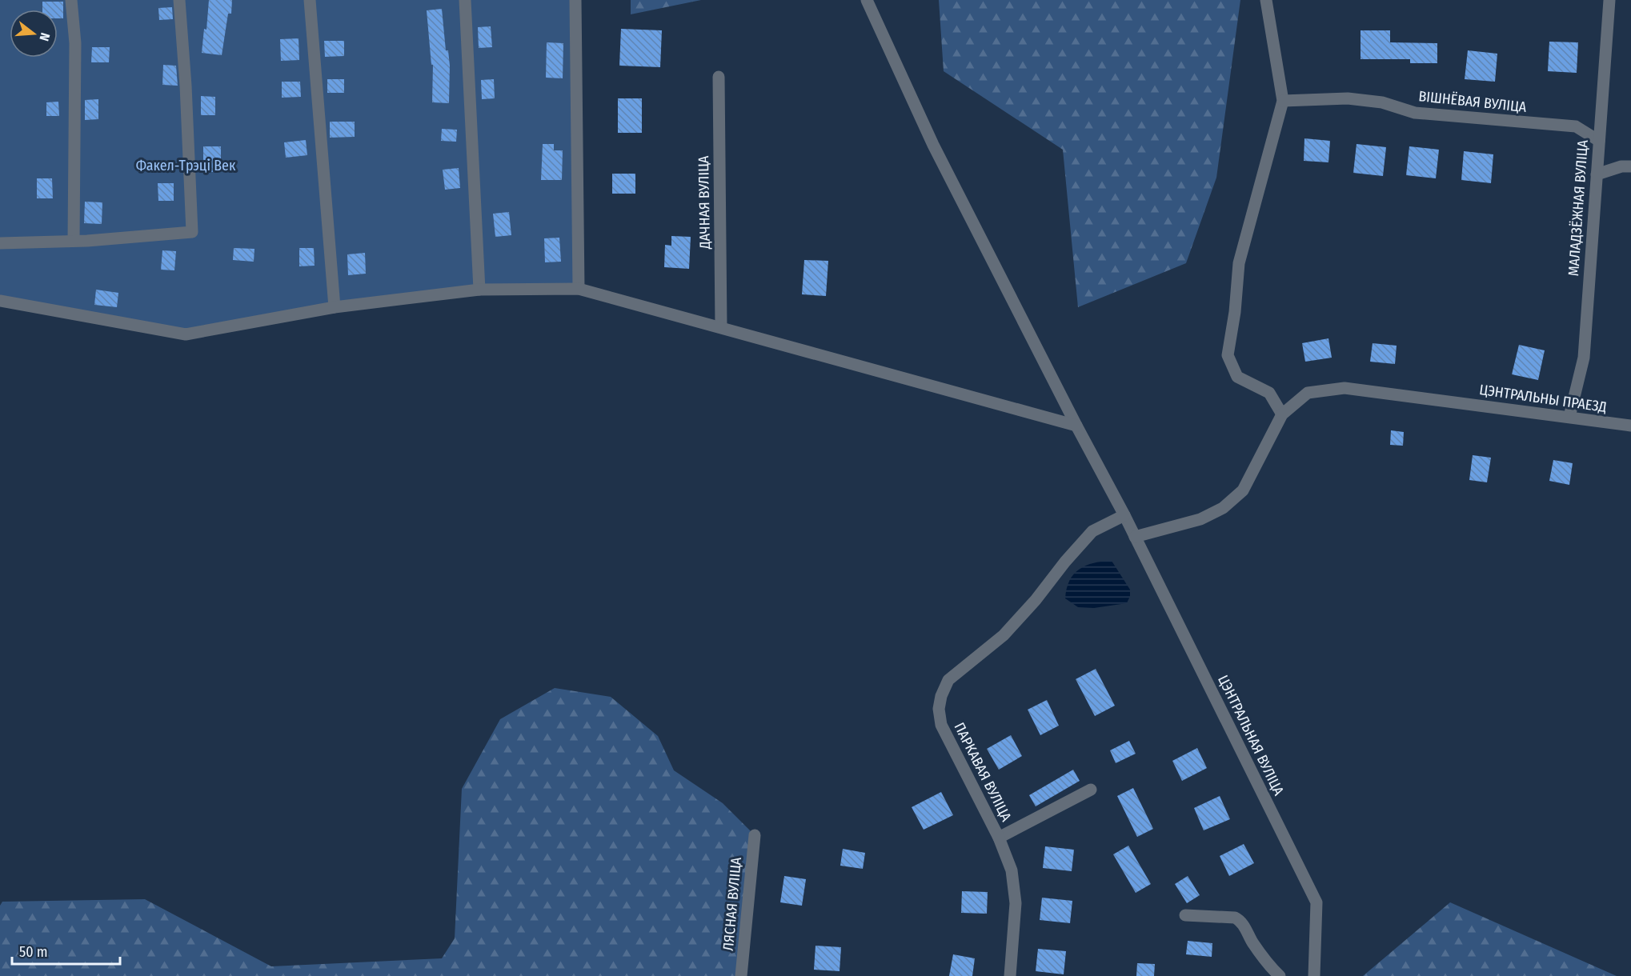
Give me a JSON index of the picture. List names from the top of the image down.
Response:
{
  "streets": {
    "street": [
      "ВІШНЁВАЯ ВУЛІЦА",
      "ДАЧНАЯ ВУЛІЦА",
      "МАЛАДЗЁЖНАЯ ВУЛІЦА",
      "ЦЭНТРАЛЬНЫ ПРАЕЗД",
      "ЦЭНТРАЛЬНАЯ ВУЛІЦА",
      "ПАРКАВАЯ ВУЛІЦА",
      "ЛЯСНАЯ ВУЛІЦА"
    ]
  },
  "crossings": [
    ["ВІШНЁВАЯ ВУЛІЦА", "МАЛАДЗЁЖНАЯ ВУЛІЦА"],
    ["МАЛАДЗЁЖНАЯ ВУЛІЦА", "ЦЭНТРАЛЬНЫ ПРАЕЗД"],
    ["ЦЭНТРАЛЬНАЯ ВУЛІЦА", "ПАРКАВАЯ ВУЛІЦА"]
  ],
  "parks": ["Факел-Трэці Век"],
  "scale_bar": "50 m",
  "north": "right"
}
